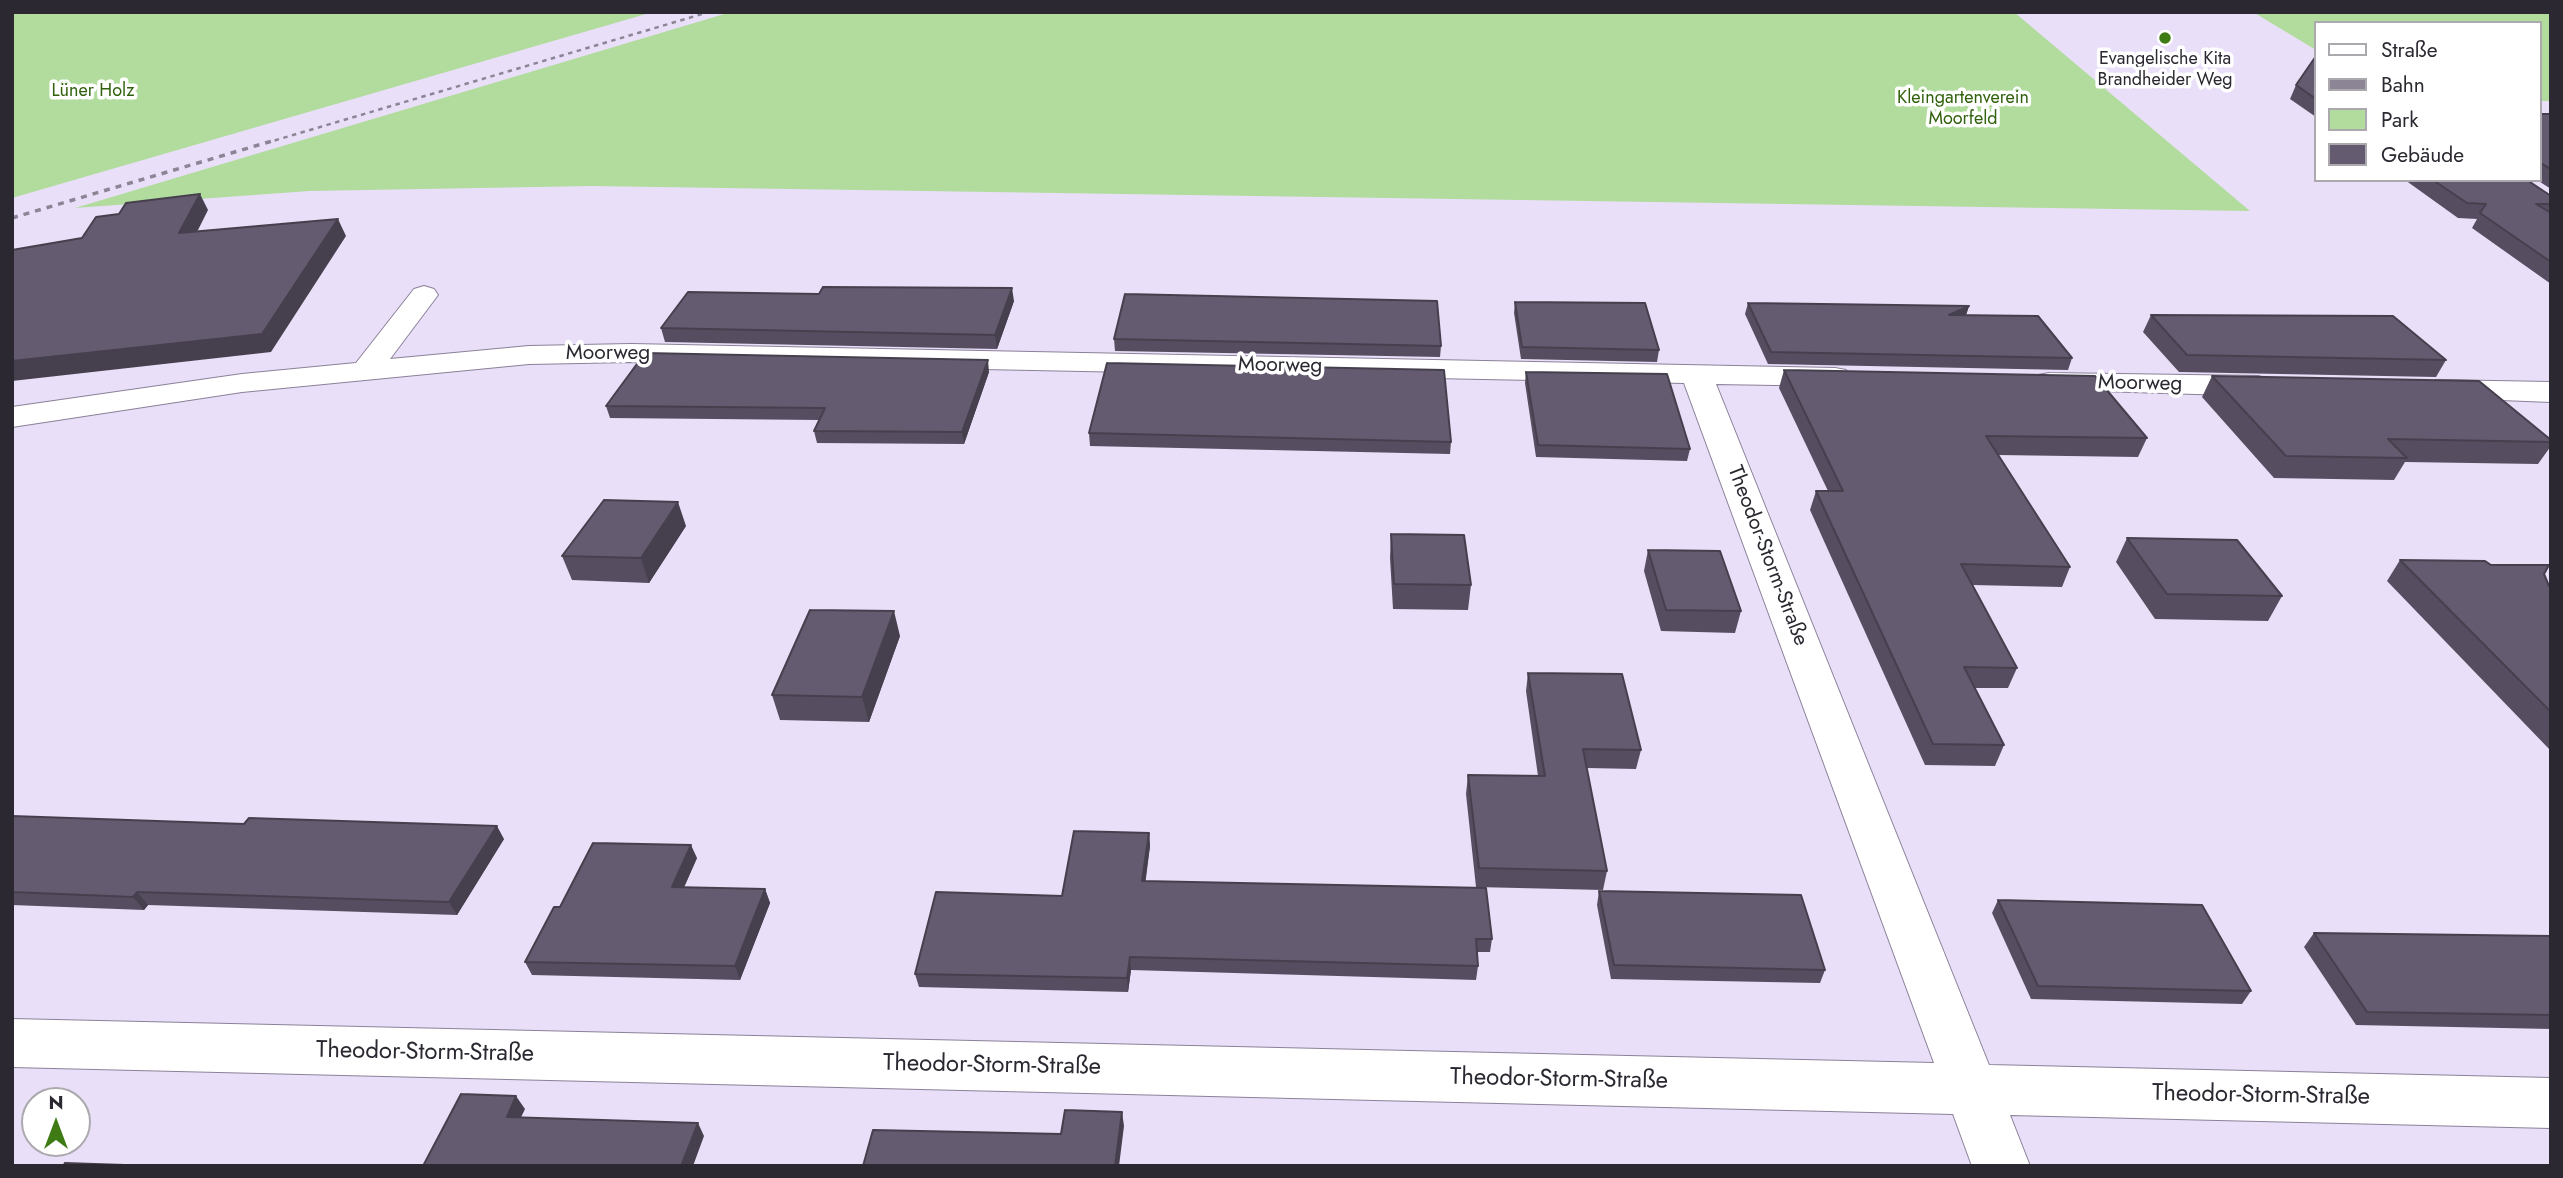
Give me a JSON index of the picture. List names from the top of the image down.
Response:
{
  "streets": {
    "street": ["Moorweg", "Theodor-Storm-Straße"]
  },
  "crossings": [
    ["Moorweg", "Theodor-Storm-Straße"]
  ],
  "parks": ["Lüner Holz", "Kleingartenverein Moorfeld"],
  "places": ["Evangelische Kita Brandheider Weg"],
  "legend": [
    "Straße",
    "Bahn",
    "Park",
    "Gebäude"
  ],
  "north": "top"
}
